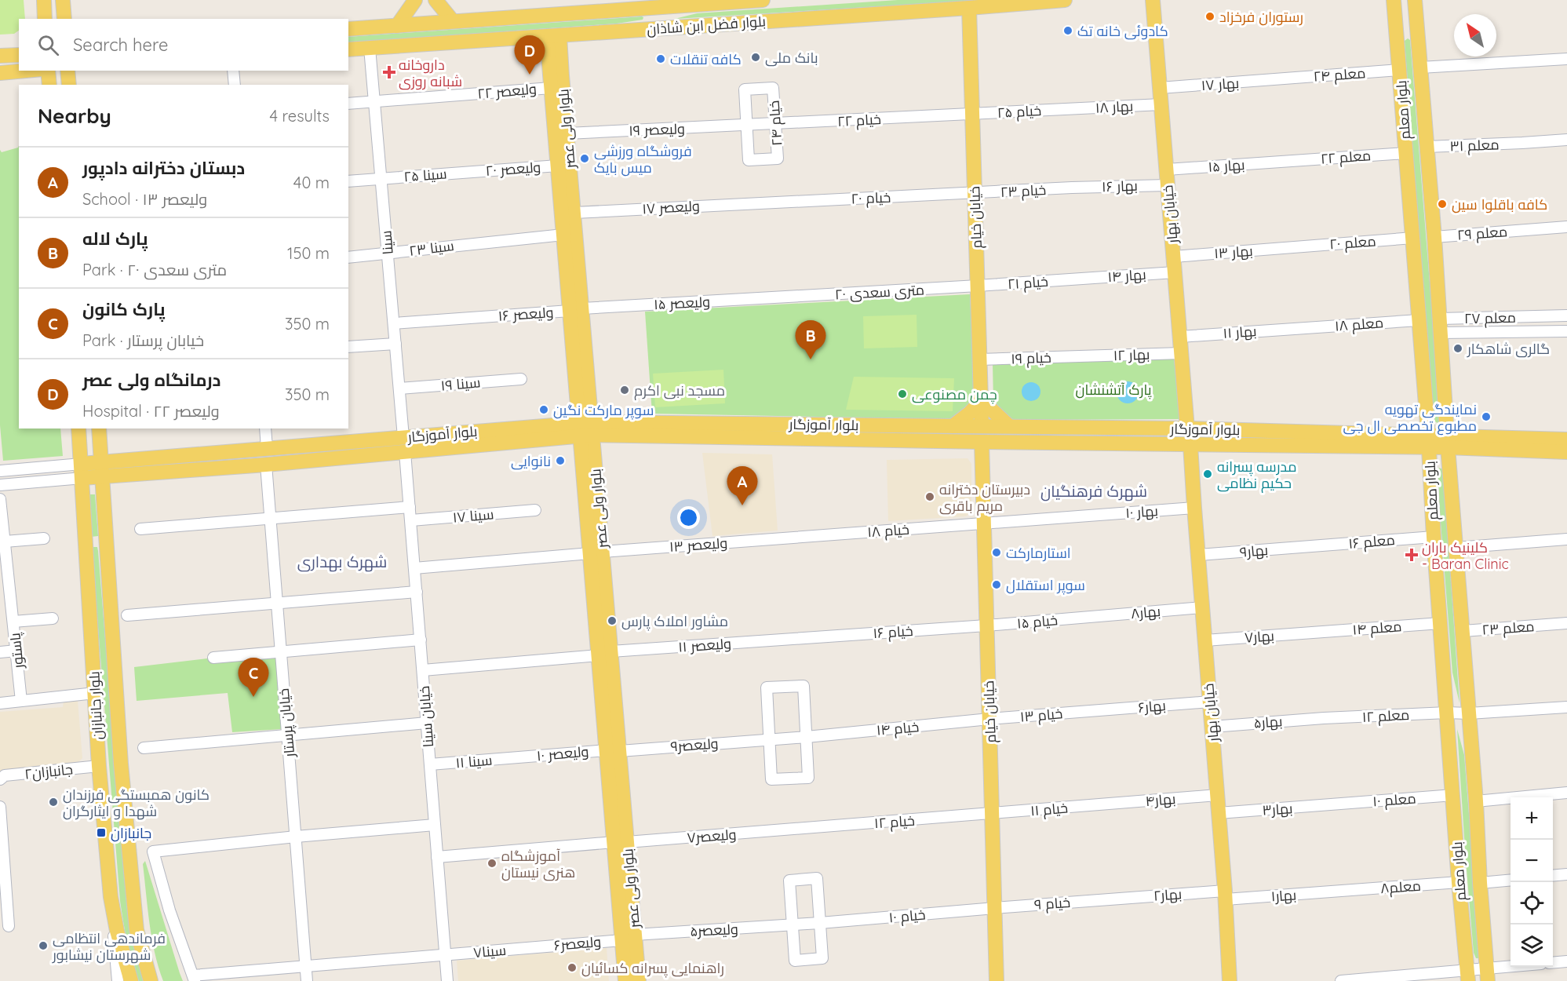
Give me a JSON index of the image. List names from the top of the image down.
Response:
{
  "streets": {
    "main road": [
      "بلوار فضل ابن شاذان",
      "بلوار معلم",
      "بلوار ولی عصر",
      "خیابان بهار",
      "خیابان خیام",
      "بلوار آموزگار",
      "بلوار جانبازان"
    ],
    "street": [
      "معلم ۲۴",
      "بهار ۱۷",
      "ولیعصر ۲۲",
      "بهار ۱۸",
      "خیام ۲۵",
      "خیام ۲۲",
      "خیام ۲۴",
      "ولیعصر ۱۹",
      "معلم ۳۱",
      "معلم ۲۲",
      "بهار ۱۵",
      "ولیعصر ۲۰",
      "سینا ۲۵",
      "بهار ۱۶",
      "خیام ۲۳",
      "خیام ۲۰",
      "ولیعصر ۱۷",
      "معلم ۲۹",
      "سینا",
      "معلم ۲۰",
      "سینا ۲۳",
      "بهار ۱۳",
      "بهار ۱۴",
      "خیام ۲۱",
      "۲۰ متری سعدی",
      "ولیعصر ۱۵",
      "ولیعصر ۱۶",
      "معلم ۲۷",
      "معلم ۱۸",
      "بهار ۱۱",
      "بهار ۱۲",
      "خیام ۱۹",
      "سینا ۱۹",
      "بهار ۱۰",
      "سینا ۱۷",
      "خیام ۱۸",
      "معلم ۱۶",
      "ولیعصر ۱۳",
      "بهار۹",
      "بهار۸",
      "خیام ۱۵",
      "معلم ۱۴",
      "معلم ۲۳",
      "خیام ۱۶",
      "بهار۷",
      "ولیعصر ۱۱",
      "پاستور",
      "بهار۶",
      "خیام ۱۳",
      "معلم ۱۲",
      "خیابان سینا",
      "بهار۵",
      "خیابان پرستار",
      "خیام ۱۴",
      "ولیعصر۹",
      "ولیعصر ۱۰",
      "سینا ۱۱",
      "جانبازان۲",
      "بهار۴",
      "معلم ۱۰",
      "خیام ۱۱",
      "بهار۳",
      "خیام ۱۲",
      "ولیعصر۷",
      "معلم۸",
      "بهار۲",
      "بهار۱",
      "خیام ۹",
      "خیام ۱۰",
      "ولیعصر۵",
      "ولیعصر۶",
      "سینا۷"
    ]
  },
  "crossings": [
    ["بلوار فضل ابن شاذان", "بلوار ولی عصر"],
    ["بلوار فضل ابن شاذان", "خیابان خیام"],
    ["بلوار فضل ابن شاذان", "سینا"],
    ["معلم ۲۴", "بهار ۱۷"],
    ["معلم ۲۴", "بلوار معلم"],
    ["بهار ۱۷", "خیابان بهار"],
    ["ولیعصر ۲۲", "بلوار ولی عصر"],
    ["ولیعصر ۲۲", "سینا"],
    ["بهار ۱۸", "خیام ۲۵"],
    ["بهار ۱۸", "خیابان بهار"],
    ["بلوار معلم", "معلم ۳۱"],
    ["بلوار معلم", "معلم ۲۲"],
    ["بلوار معلم", "معلم ۲۹"],
    ["بلوار معلم", "معلم ۲۰"],
    ["بلوار معلم", "معلم ۲۷"],
    ["بلوار معلم", "معلم ۱۸"],
    ["بلوار معلم", "بلوار آموزگار"],
    ["بلوار معلم", "معلم ۱۶"],
    ["بلوار معلم", "معلم ۱۴"],
    ["بلوار معلم", "معلم ۲۳"],
    ["بلوار معلم", "معلم ۱۲"],
    ["بلوار معلم", "معلم ۱۰"],
    ["بلوار معلم", "معلم۸"],
    ["خیام ۲۵", "خیام ۲۲"],
    ["خیام ۲۵", "خیابان خیام"],
    ["خیام ۲۲", "خیام ۲۴"],
    ["خیام ۲۲", "ولیعصر ۱۹"],
    ["خیام ۲۲", "خیابان خیام"],
    ["خیام ۲۴", "ولیعصر ۱۹"],
    ["بلوار ولی عصر", "ولیعصر ۱۹"],
    ["بلوار ولی عصر", "ولیعصر ۲۰"],
    ["بلوار ولی عصر", "ولیعصر ۱۷"],
    ["بلوار ولی عصر", "سینا ۲۳"],
    ["بلوار ولی عصر", "ولیعصر ۱۵"],
    ["بلوار ولی عصر", "ولیعصر ۱۶"],
    ["بلوار ولی عصر", "بلوار آموزگار"],
    ["بلوار ولی عصر", "ولیعصر ۱۳"],
    ["بلوار ولی عصر", "ولیعصر ۱۱"],
    ["بلوار ولی عصر", "ولیعصر۹"],
    ["بلوار ولی عصر", "ولیعصر ۱۰"],
    ["بلوار ولی عصر", "ولیعصر۷"],
    ["بلوار ولی عصر", "ولیعصر۵"],
    ["بلوار ولی عصر", "ولیعصر۶"],
    ["معلم ۲۲", "بهار ۱۵"],
    ["بهار ۱۵", "خیابان بهار"],
    ["ولیعصر ۲۰", "سینا ۲۵"],
    ["سینا ۲۵", "سینا"],
    ["بهار ۱۶", "خیام ۲۳"],
    ["بهار ۱۶", "خیابان بهار"],
    ["خیام ۲۳", "خیام ۲۰"],
    ["خیام ۲۳", "خیابان خیام"],
    ["خیام ۲۰", "ولیعصر ۱۷"],
    ["خیام ۲۰", "خیابان خیام"],
    ["خیابان بهار", "بهار ۱۳"],
    ["خیابان بهار", "بهار ۱۴"],
    ["خیابان بهار", "بهار ۱۱"],
    ["خیابان بهار", "بهار ۱۲"],
    ["خیابان بهار", "بلوار آموزگار"],
    ["خیابان بهار", "بهار ۱۰"],
    ["خیابان بهار", "بهار۹"],
    ["خیابان بهار", "بهار۸"],
    ["خیابان بهار", "بهار۷"],
    ["خیابان بهار", "بهار۶"],
    ["خیابان بهار", "بهار۵"],
    ["خیابان بهار", "بهار۴"],
    ["خیابان بهار", "بهار۳"],
    ["خیابان بهار", "بهار۲"],
    ["خیابان بهار", "بهار۱"],
    ["خیابان خیام", "خیام ۲۱"],
    ["خیابان خیام", "۲۰ متری سعدی"],
    ["خیابان خیام", "خیام ۱۹"],
    ["خیابان خیام", "بلوار آموزگار"],
    ["خیابان خیام", "بهار ۱۰"],
    ["خیابان خیام", "خیام ۱۸"],
    ["خیابان خیام", "خیام ۱۵"],
    ["خیابان خیام", "خیام ۱۶"],
    ["خیابان خیام", "خیام ۱۳"],
    ["خیابان خیام", "خیام ۱۴"],
    ["خیابان خیام", "خیام ۱۱"],
    ["خیابان خیام", "خیام ۱۲"],
    ["خیابان خیام", "خیام ۹"],
    ["خیابان خیام", "خیام ۱۰"],
    ["سینا", "سینا ۲۳"],
    ["سینا", "ولیعصر ۱۶"],
    ["سینا", "سینا ۱۹"],
    ["سینا", "بلوار آموزگار"],
    ["معلم ۲۰", "بهار ۱۳"],
    ["بهار ۱۴", "خیام ۲۱"],
    ["خیام ۲۱", "۲۰ متری سعدی"],
    ["۲۰ متری سعدی", "ولیعصر ۱۵"],
    ["ولیعصر ۱۵", "ولیعصر ۱۶"],
    ["معلم ۱۸", "بهار ۱۱"],
    ["بهار ۱۲", "خیام ۱۹"],
    ["بلوار آموزگار", "بلوار جانبازان"],
    ["بلوار آموزگار", "خیابان سینا"],
    ["بلوار آموزگار", "خیابان پرستار"],
    ["بهار ۱۰", "خیام ۱۸"],
    ["سینا ۱۷", "خیابان سینا"],
    ["خیام ۱۸", "ولیعصر ۱۳"],
    ["معلم ۱۶", "بهار۹"],
    ["ولیعصر ۱۳", "خیابان سینا"],
    ["بهار۸", "خیام ۱۵"],
    ["خیام ۱۵", "خیام ۱۶"],
    ["معلم ۱۴", "بهار۷"],
    ["خیام ۱۶", "ولیعصر ۱۱"],
    ["ولیعصر ۱۱", "خیابان سینا"],
    ["بلوار جانبازان", "جانبازان۲"],
    ["بهار۶", "خیام ۱۳"],
    ["خیام ۱۳", "خیام ۱۴"],
    ["معلم ۱۲", "بهار۵"],
    ["خیابان سینا", "سینا ۱۱"],
    ["خیابان سینا", "ولیعصر۷"],
    ["خیابان سینا", "سینا۷"],
    ["خیابان پرستار", "سینا۷"],
    ["خیام ۱۴", "ولیعصر۹"],
    ["ولیعصر۹", "ولیعصر ۱۰"],
    ["ولیعصر ۱۰", "سینا ۱۱"],
    ["بهار۴", "خیام ۱۱"],
    ["معلم ۱۰", "بهار۳"],
    ["خیام ۱۱", "خیام ۱۲"],
    ["خیام ۱۲", "ولیعصر۷"],
    ["معلم۸", "بهار۱"],
    ["بهار۲", "بهار۱"],
    ["بهار۲", "خیام ۹"],
    ["خیام ۹", "خیام ۱۰"],
    ["خیام ۱۰", "ولیعصر۵"],
    ["ولیعصر۵", "ولیعصر۶"],
    ["ولیعصر۶", "سینا۷"]
  ],
  "districts": ["شهرک فرهنگیان", "شهرک بهداری"],
  "parks": ["پارک آتشنشان"],
  "places": {
    "other": [
      "رستوران فرخزاد",
      "کادوئی خانه تک",
      "بانک ملی",
      "کافه تنقلات",
      "فروشگاه ورزشی میس بایک",
      "کافه باقلوا سین",
      "گالری شاهکار",
      "مسجد نبی اکرم",
      "چمن مصنوعی",
      "سوپر مارکت نگین",
      "نمایندگی تهویه مطبوع تخصصی ال جی",
      "نانوایی",
      "مدرسه پسرانه حکیم نظامی",
      "دبیرستان دخترانه مریم باقری",
      "استارمارکت",
      "سوپر استقلال",
      "مشاور املاک پارس",
      "کانون همبستگی فرزندان شهدا و ایثارگران",
      "آموزشگاه هنری نیستان",
      "فرماندهی انتظامی شهرستان نیشابور",
      "راهنمایی پسرانه کسائیان"
    ],
    "health": ["داروخانه شبانه روزی", "کلینیک باران - Baran Clinic"],
    "transit": ["جانبازان"]
  },
  "north": "top left",
  "page": {
    "search": "Search here",
    "pins": [
      "D",
      "B",
      "A",
      "C"
    ],
    "heading": ["Nearby", "4 results"],
    "list": [
      {
        "mark": "A",
        "name": "دبستان دخترانه دادپور",
        "note": "School · ولیعصر ۱۳",
        "value": "40 m"
      },
      {
        "mark": "B",
        "name": "پارک لاله",
        "note": "Park · ۲۰ متری سعدی",
        "value": "150 m"
      },
      {
        "mark": "C",
        "name": "پارک کانون",
        "note": "Park · خیابان پرستار",
        "value": "350 m"
      },
      {
        "mark": "D",
        "name": "درمانگاه ولی عصر",
        "note": "Hospital · ولیعصر ۲۲",
        "value": "350 m"
      }
    ],
    "map_buttons": ["+", "−"]
  }
}
